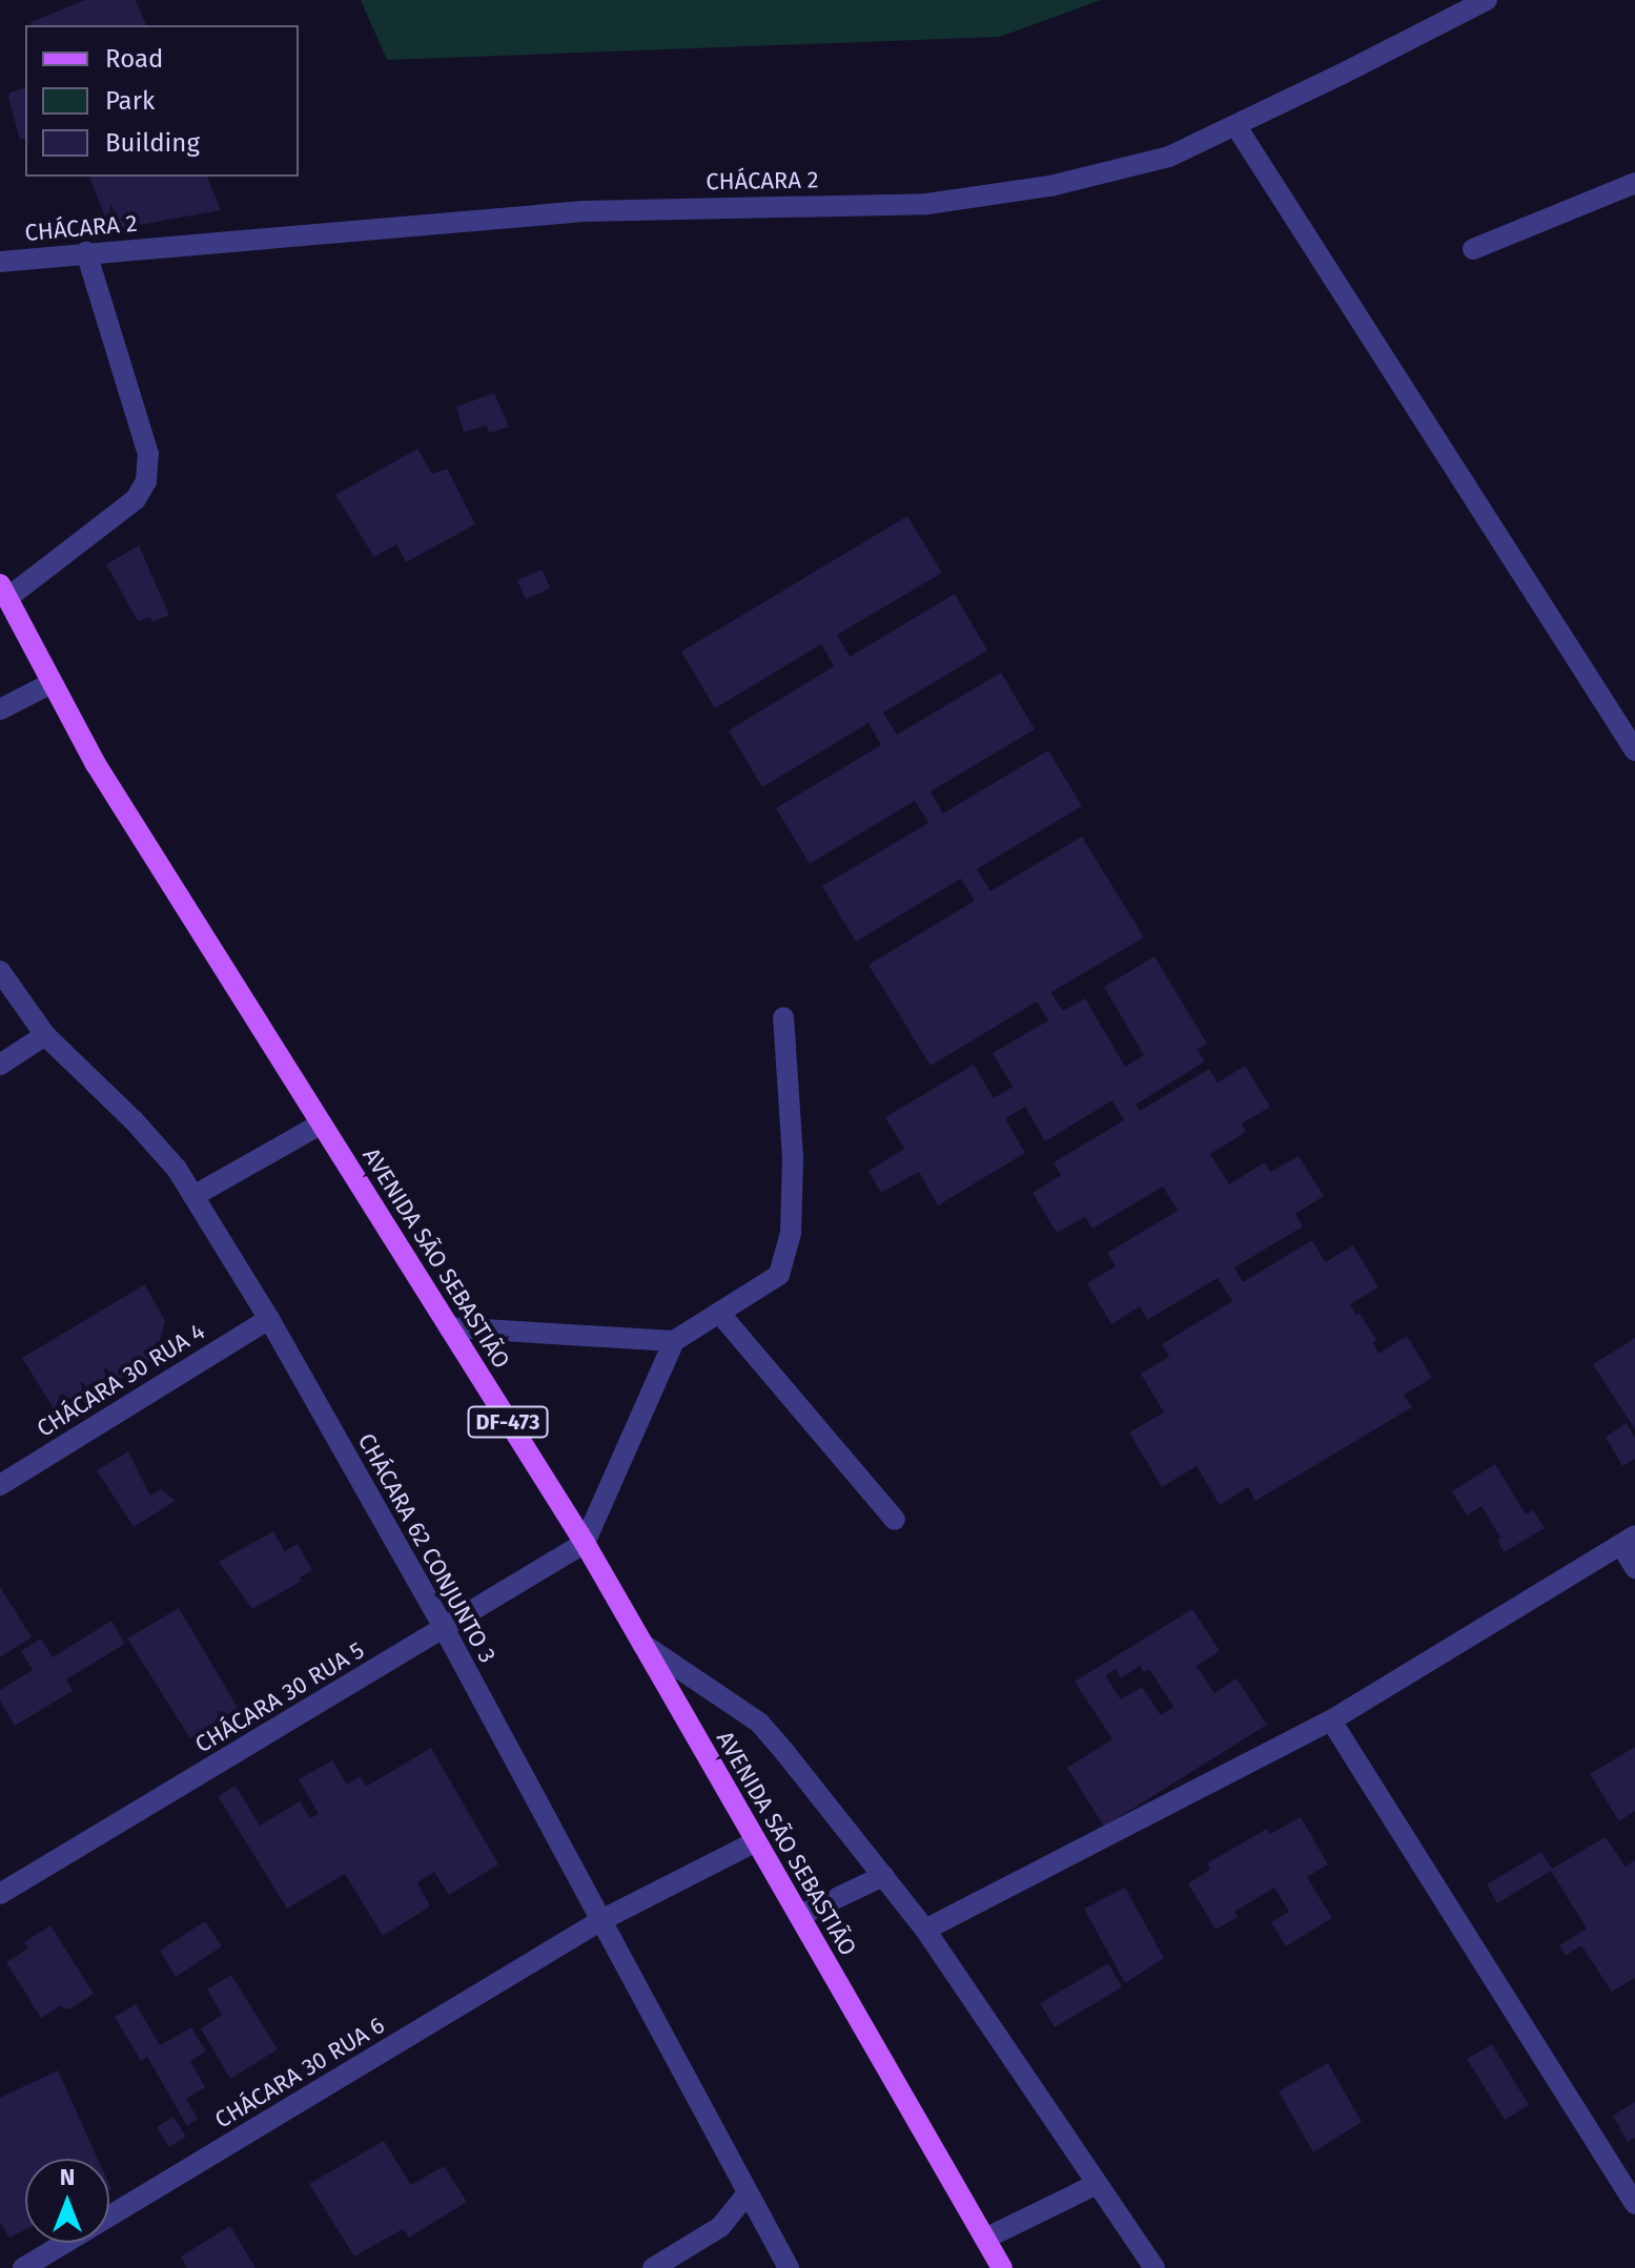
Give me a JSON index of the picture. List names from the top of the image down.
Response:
{
  "streets": {
    "main road": ["AVENIDA SÃO SEBASTIÃO", "DF-473"],
    "street": [
      "CHÁCARA 2",
      "CHÁCARA 30 RUA 4",
      "CHÁCARA 62 CONJUNTO 3",
      "CHÁCARA 30 RUA 5",
      "CHÁCARA 30 RUA 6"
    ]
  },
  "crossings": [
    ["AVENIDA SÃO SEBASTIÃO", "CHÁCARA 30 RUA 5"],
    ["AVENIDA SÃO SEBASTIÃO", "CHÁCARA 30 RUA 6"],
    ["CHÁCARA 30 RUA 4", "CHÁCARA 62 CONJUNTO 3"],
    ["CHÁCARA 62 CONJUNTO 3", "CHÁCARA 30 RUA 5"],
    ["CHÁCARA 62 CONJUNTO 3", "CHÁCARA 30 RUA 6"]
  ],
  "legend": ["Road", "Park", "Building"],
  "north": "top"
}
